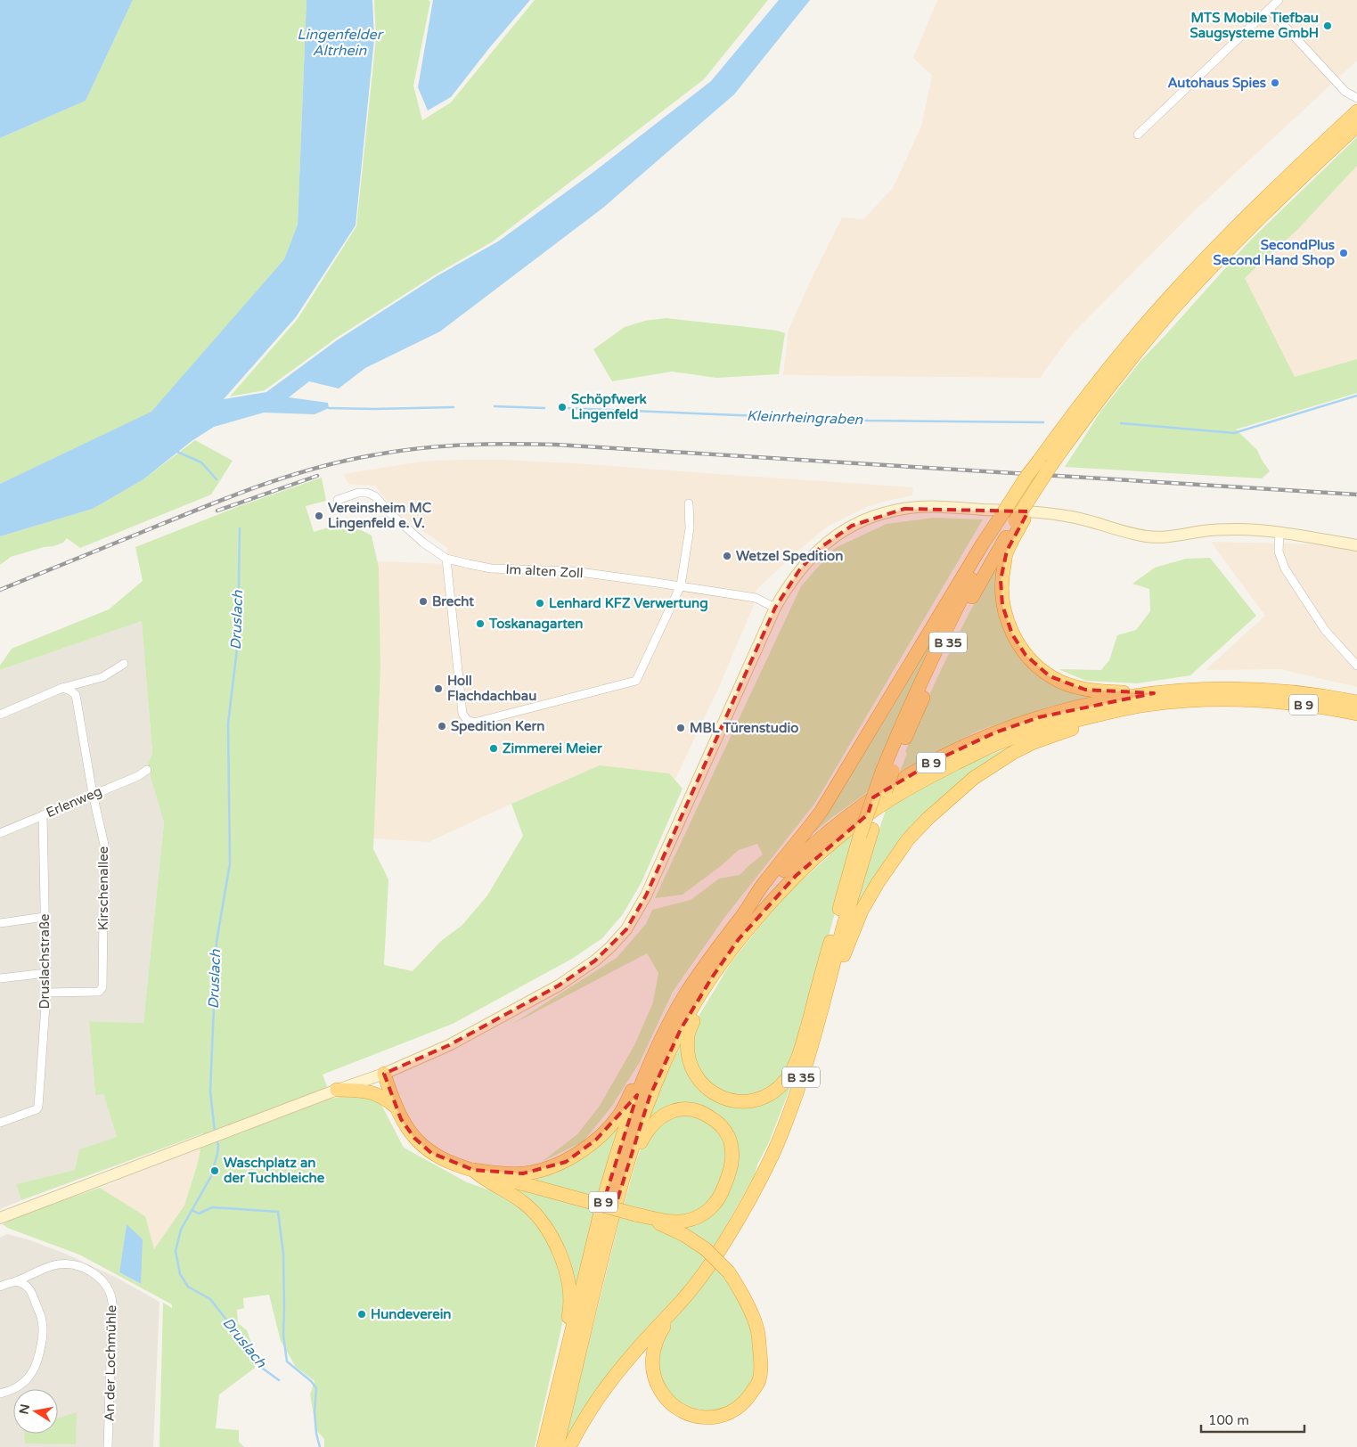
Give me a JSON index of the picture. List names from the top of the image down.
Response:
{
  "streets": {
    "highway": ["B 35", "B 9"],
    "street": [
      "Im alten Zoll",
      "Erlenweg",
      "Kirschenallee",
      "Druslachstraße",
      "An der Lochmühle"
    ]
  },
  "crossings": [
    ["Erlenweg", "Kirschenallee"],
    ["Erlenweg", "Druslachstraße"],
    ["Kirschenallee", "Druslachstraße"]
  ],
  "water": ["Lingenfelder Altrhein", "Kleinrheingraben", "Druslach"],
  "places": [
    "MTS Mobile Tiefbau Saugsysteme GmbH",
    "Autohaus Spies",
    "SecondPlus Second Hand Shop",
    "Schöpfwerk Lingenfeld",
    "Vereinsheim MC Lingenfeld e. V.",
    "Wetzel Spedition",
    "Brecht",
    "Lenhard KFZ Verwertung",
    "Toskanagarten",
    "Holl Flachdachbau",
    "Spedition Kern",
    "MBL Türenstudio",
    "Zimmerei Meier",
    "Waschplatz an der Tuchbleiche",
    "Hundeverein"
  ],
  "scale_bar": "100 m",
  "north": "left"
}
